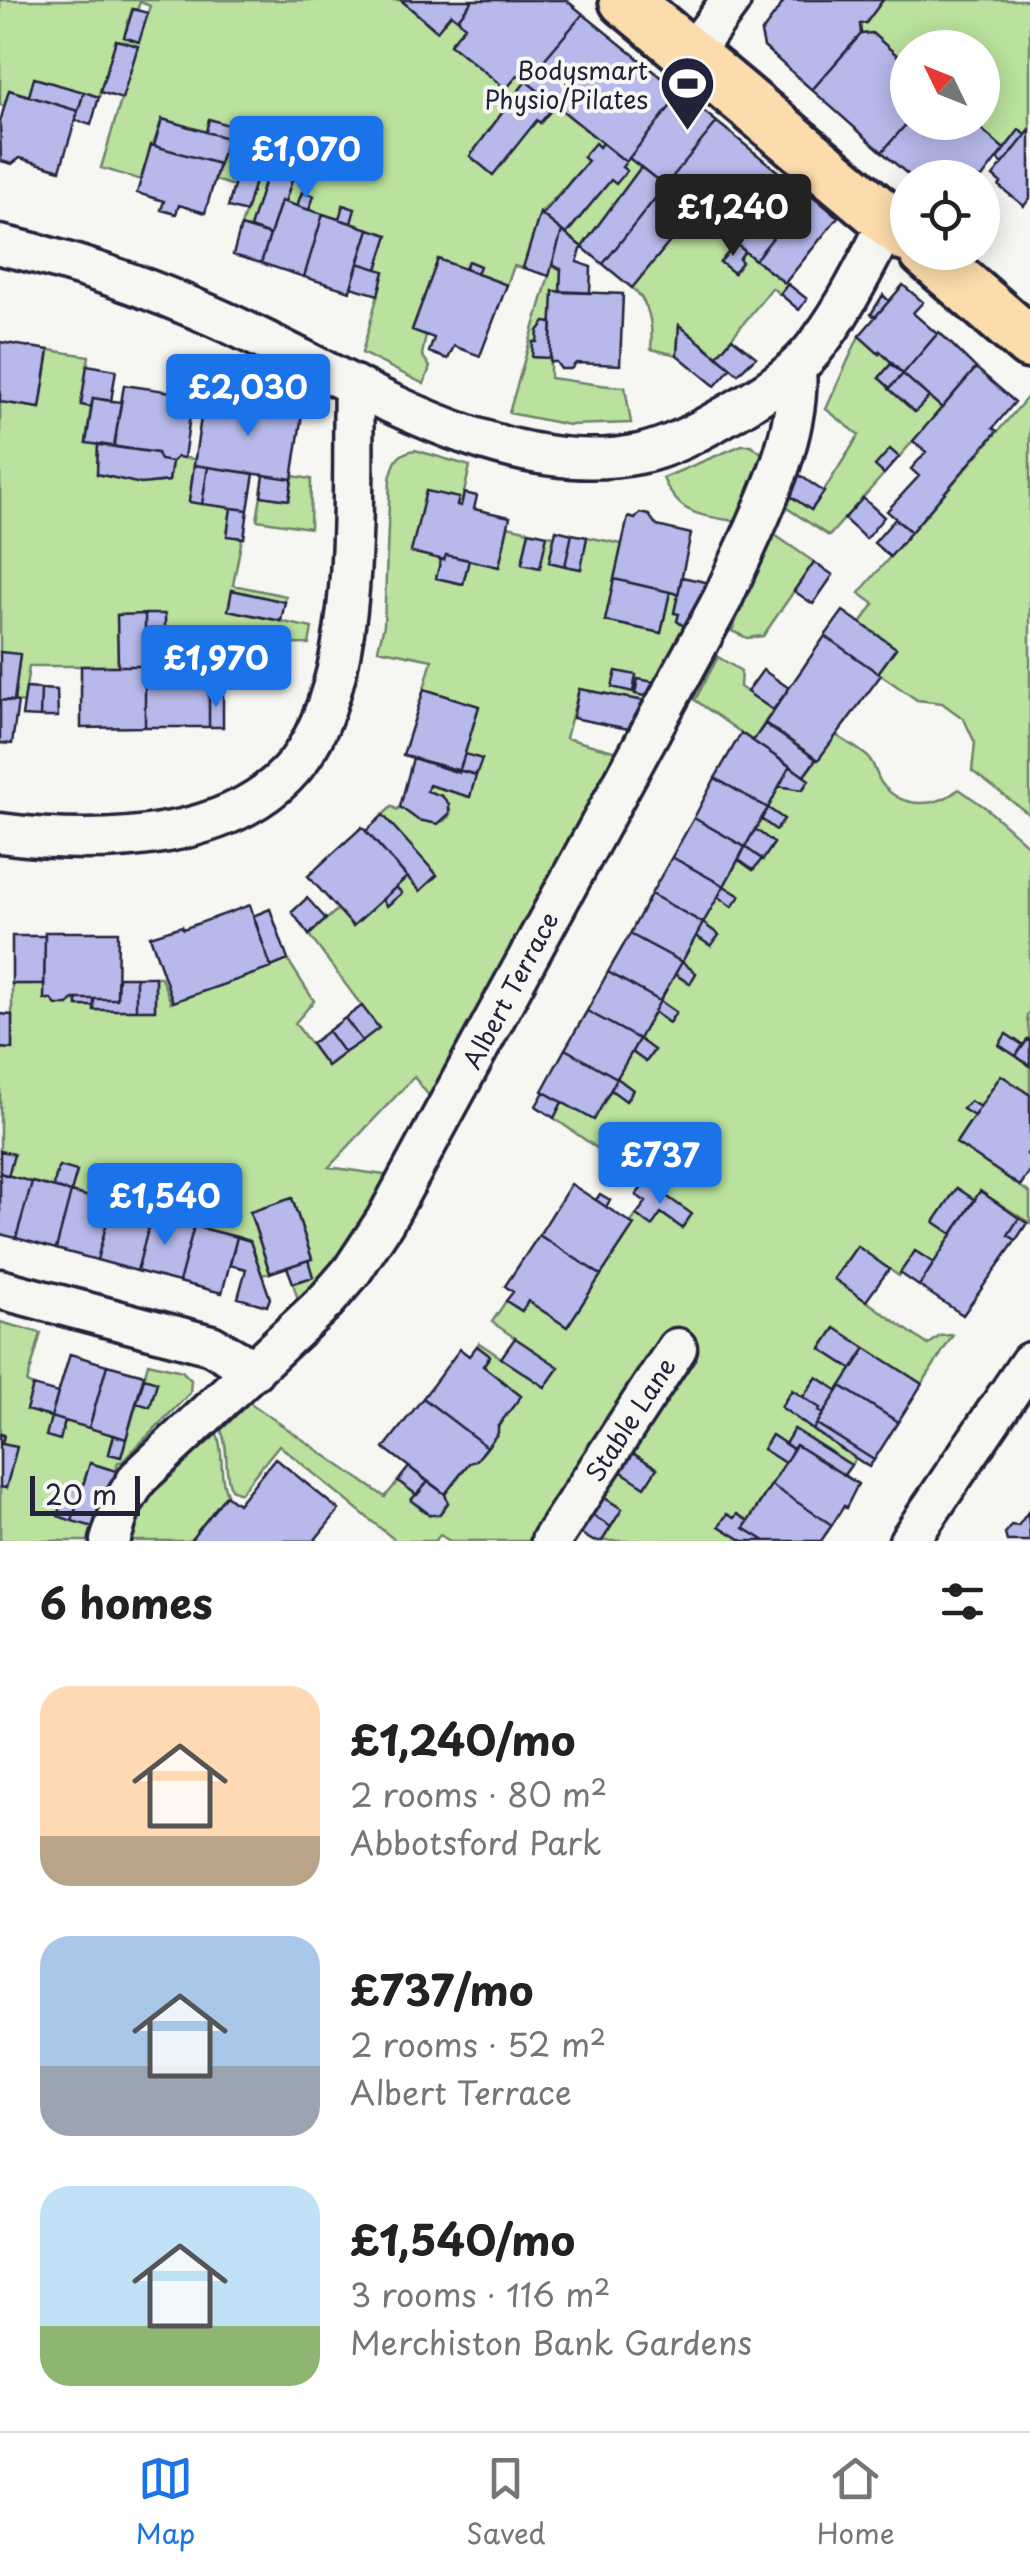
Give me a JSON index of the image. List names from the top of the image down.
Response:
{
  "streets": {
    "street": ["Albert Terrace", "Stable Lane"]
  },
  "places": {
    "sports": ["Bodysmart Physio/Pilates"]
  },
  "scale_bar": "20 m",
  "north": "top left",
  "page": {
    "price": [
      "£1,070",
      "£1,240",
      "£2,030",
      "£1,970",
      "£737",
      "£1,540"
    ],
    "scale": "20 m",
    "heading": "6 homes",
    "list": [
      {
        "name": "£1,240/mo",
        "note": "2 rooms · 80 m² · Abbotsford Park"
      },
      {
        "name": "£737/mo",
        "note": "2 rooms · 52 m² · Albert Terrace"
      },
      {
        "name": "£1,540/mo",
        "note": "3 rooms · 116 m² · Merchiston Bank Gardens"
      }
    ],
    "tabs": ["Map", "Saved", "Home"]
  }
}
